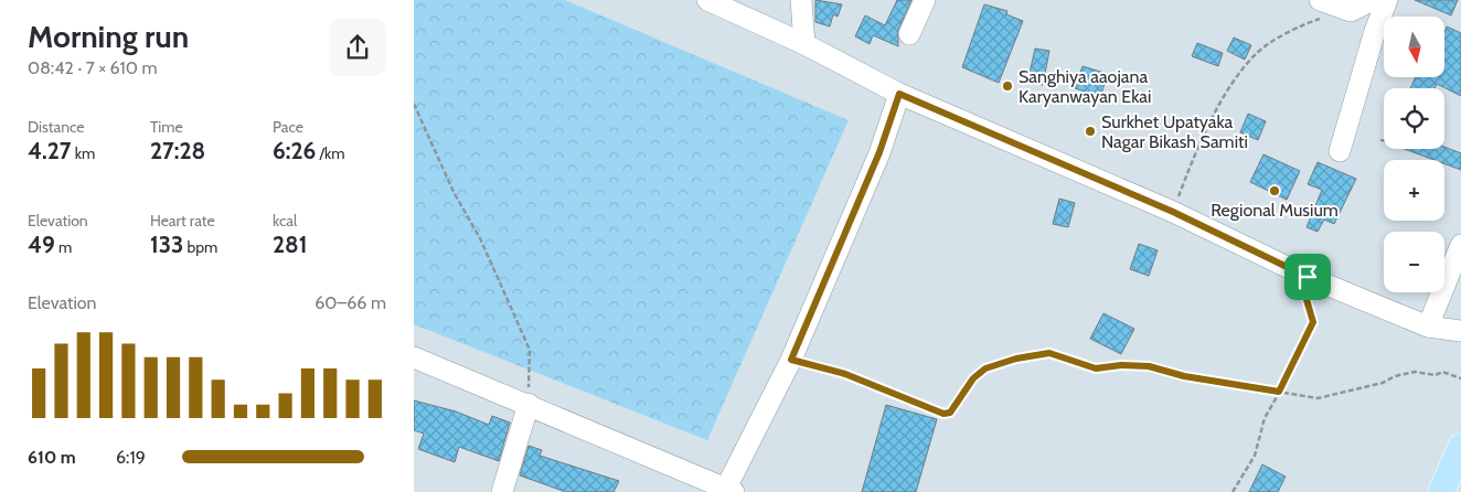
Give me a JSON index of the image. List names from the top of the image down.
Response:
{
  "places": ["Sanghiya aaojana Karyanwayan Ekai", "Surkhet Upatyaka Nagar Bikash Samiti", "Regional Musium"],
  "north": "bottom",
  "page": {
    "heading": ["Morning run", "08:42 · 7 × 610 m"],
    "map_buttons": ["+", "−"],
    "stats": [
      ["Distance", "4.27 km"],
      ["Time", "27:28"],
      ["Pace", "6:26 /km"],
      ["Elevation", "49 m"],
      ["Heart rate", "133 bpm"],
      ["kcal", "281"]
    ],
    "chart": ["Elevation", "60–66 m"],
    "list": [
      {
        "name": "610 m",
        "note": "6:19"
      }
    ]
  }
}
